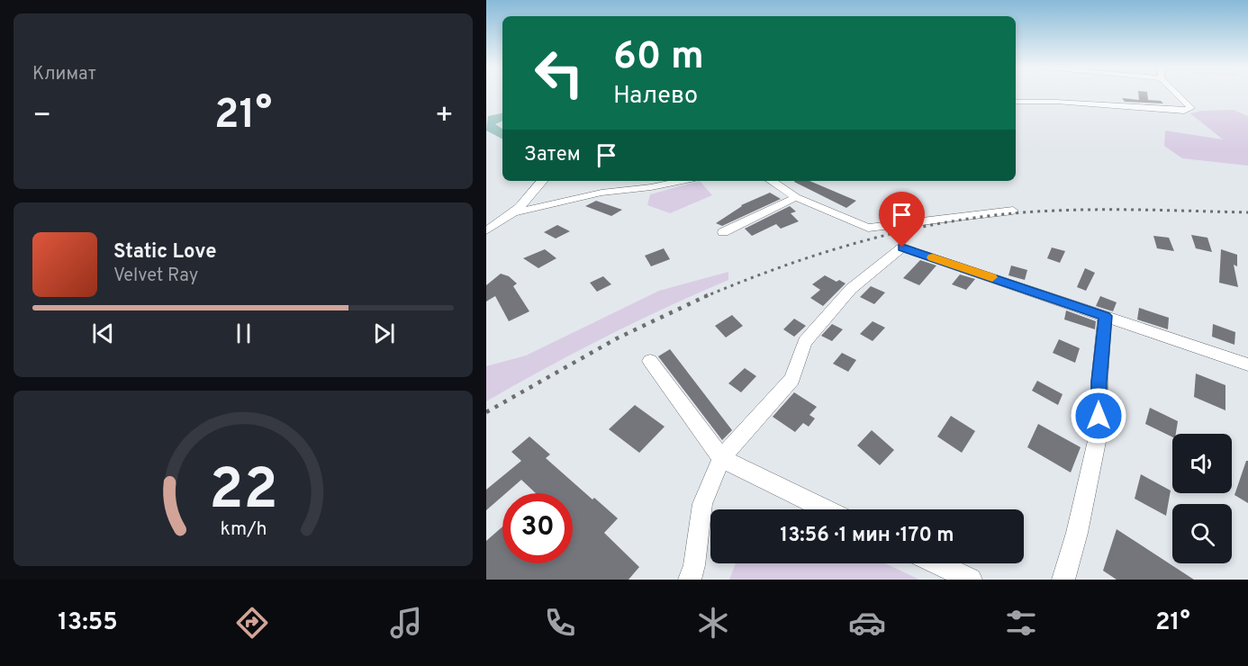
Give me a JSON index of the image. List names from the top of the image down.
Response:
{
  "page": {
    "tile": "Климат",
    "turn": ["60 m", "Налево"],
    "heat": ["−", "21°", "+"],
    "then": "Затем",
    "song": ["Static Love", "Velvet Ray"],
    "limit": "30",
    "trip": "13:56 · 1 мин · 170 m",
    "tabs": ["13:55", "21°"],
    "gauge": ["22", "km/h"]
  }
}
